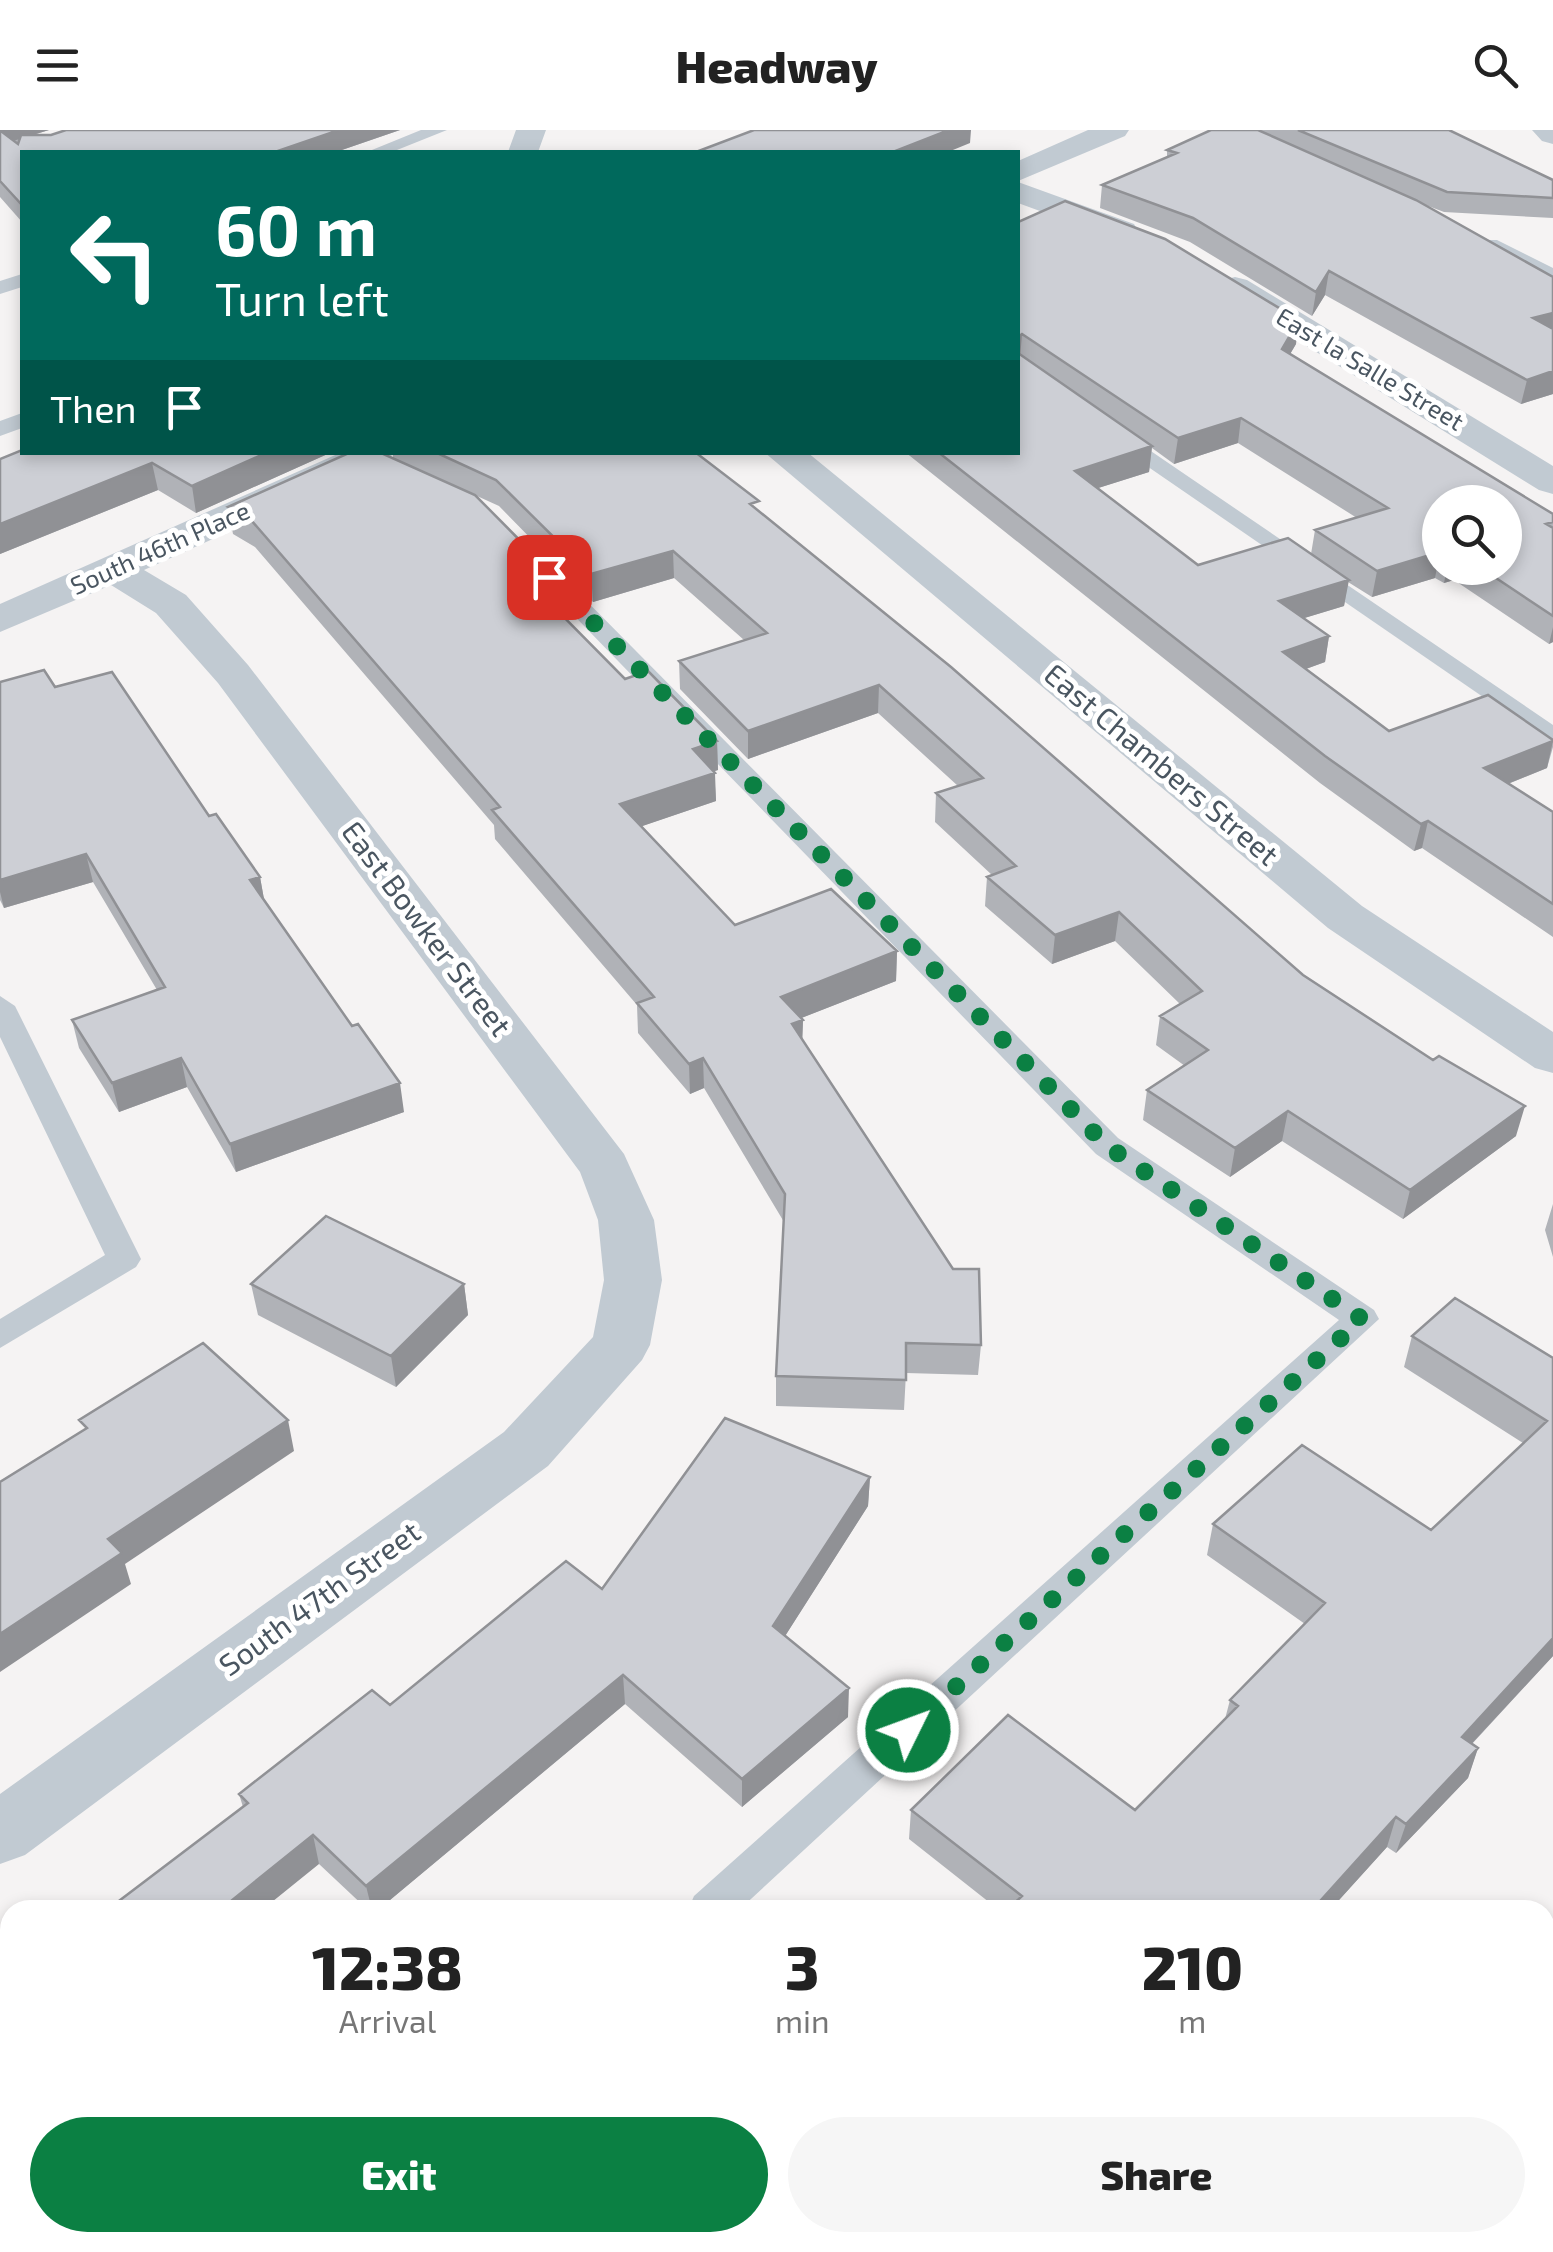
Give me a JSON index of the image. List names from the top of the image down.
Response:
{
  "streets": {
    "street": [
      "East la Salle Street",
      "South 46th Place",
      "East Chambers Street",
      "East Bowker Street",
      "South 47th Street"
    ]
  },
  "crossings": [
    ["South 46th Place", "East Bowker Street"],
    ["East Bowker Street", "South 47th Street"]
  ],
  "page": {
    "header": "Headway",
    "turn": ["60 m", "Turn left"],
    "then": "Then",
    "eta": [
      "12:38",
      "Arrival",
      "3",
      "min",
      "210",
      "m"
    ],
    "buttons": ["Exit", "Share"]
  }
}
